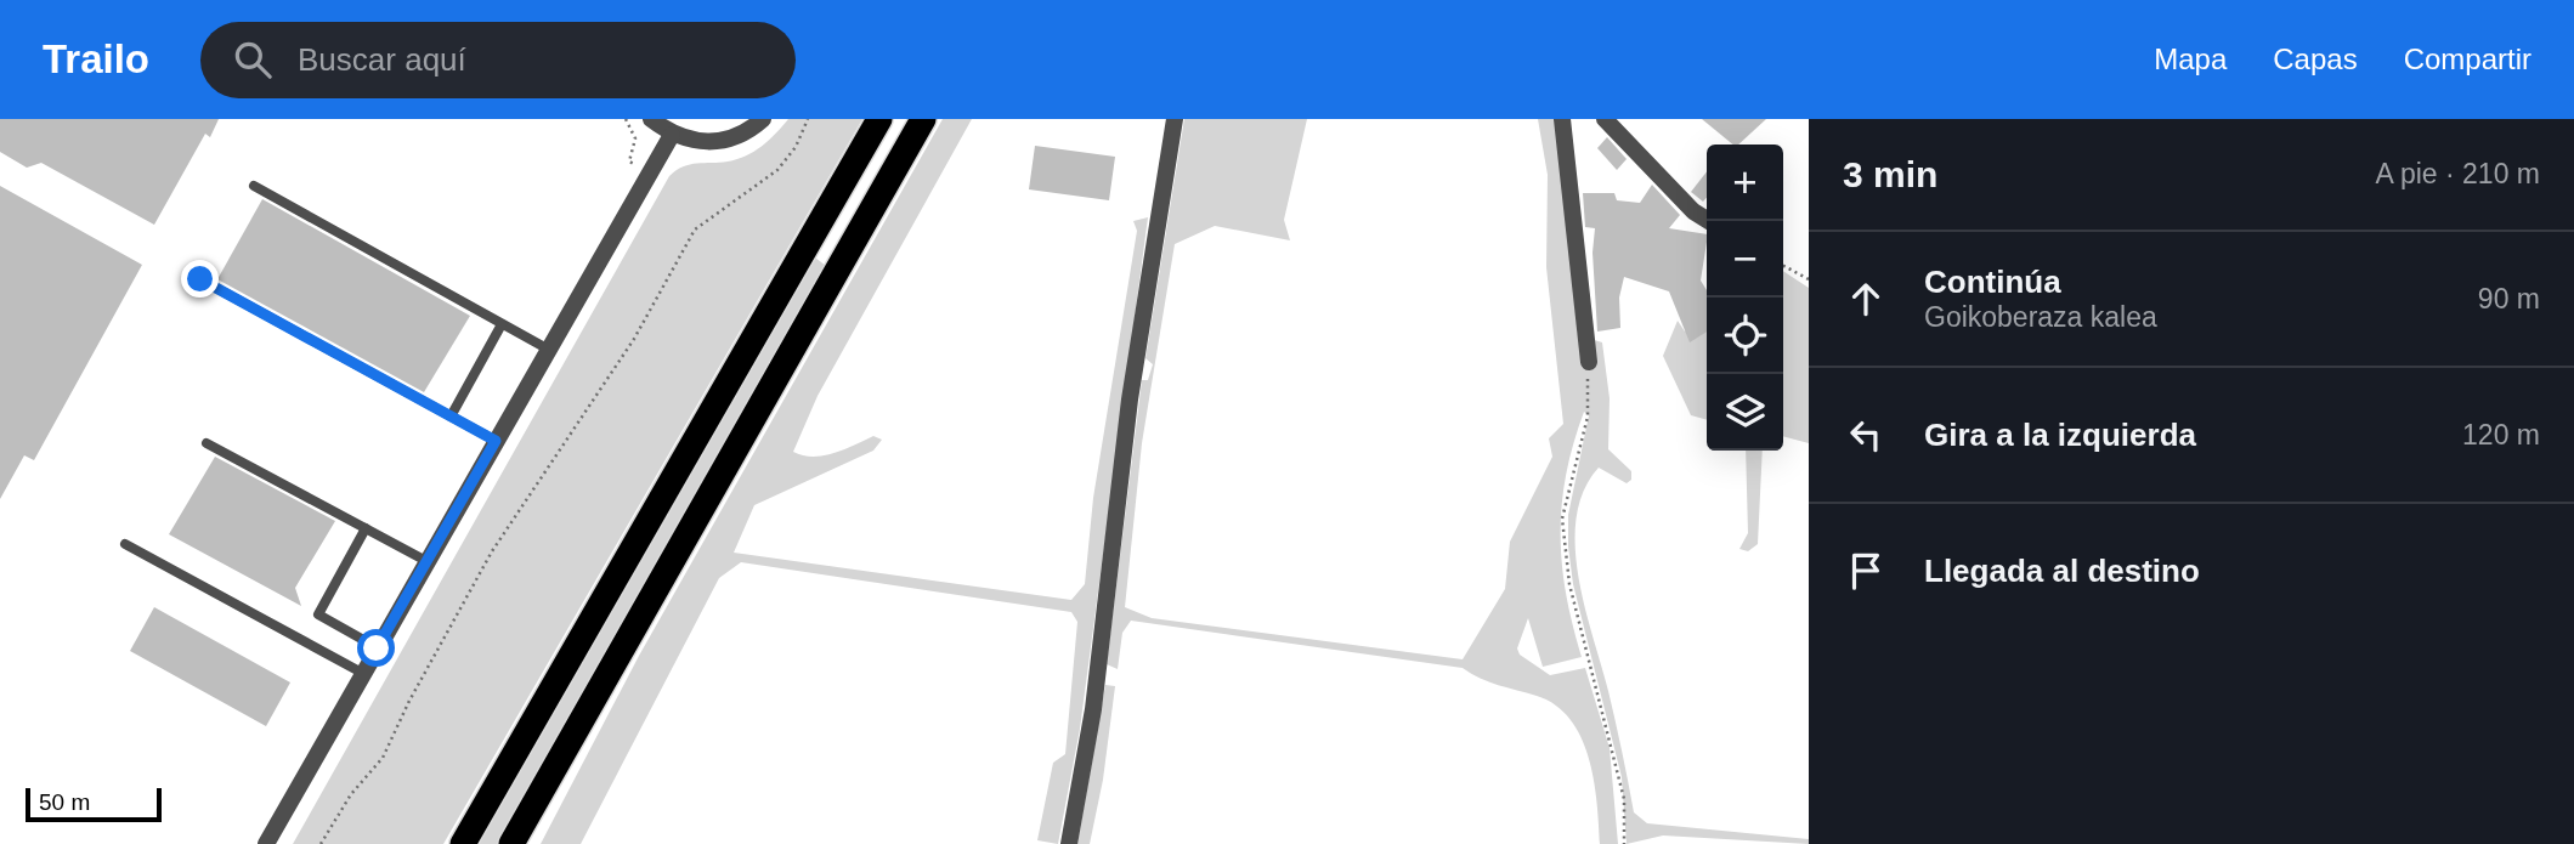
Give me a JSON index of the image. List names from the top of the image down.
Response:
{
  "scale_bar": "50 m",
  "page": {
    "header": "Trailo",
    "search": "Buscar aquí",
    "nav": ["Mapa", "Capas", "Compartir"],
    "heading": ["3 min", "A pie · 210 m"],
    "map_buttons": ["+", "−"],
    "list": [
      ["Continúa", "Goikoberaza kalea", "90 m"],
      ["Gira a la izquierda", "120 m"],
      "Llegada al destino"
    ],
    "scale": "50 m"
  }
}
